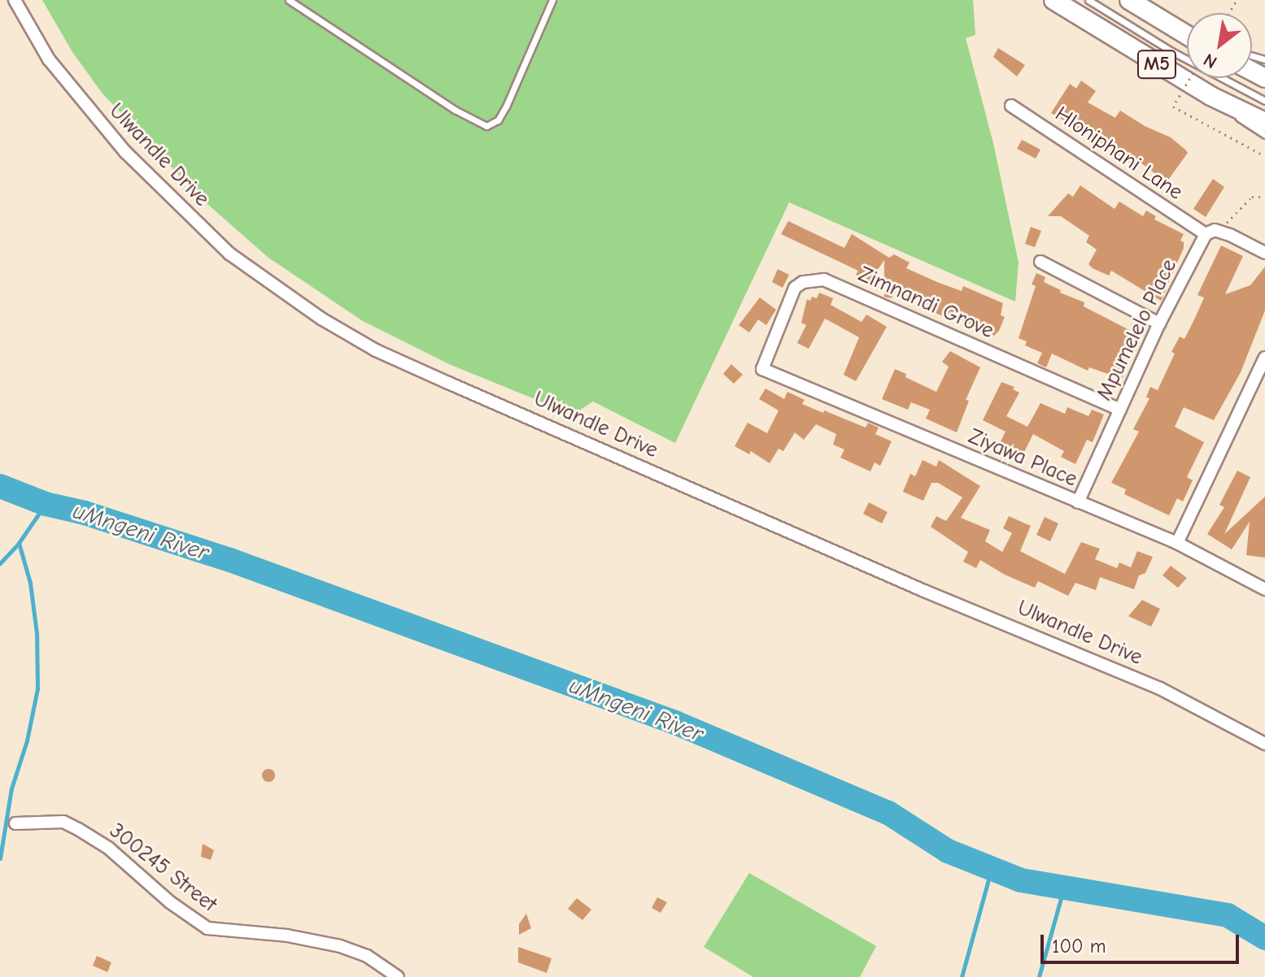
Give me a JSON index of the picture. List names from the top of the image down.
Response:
{
  "streets": {
    "main road": ["M5"],
    "street": [
      "Hloniphani Lane",
      "Ulwandle Drive",
      "Zimnandi Grove",
      "Mpumelelo Place",
      "Ziyawa Place",
      "300245 Street"
    ]
  },
  "crossings": [
    ["Hloniphani Lane", "Mpumelelo Place"],
    ["Zimnandi Grove", "Mpumelelo Place"],
    ["Zimnandi Grove", "Ziyawa Place"],
    ["Mpumelelo Place", "Ziyawa Place"]
  ],
  "water": ["uMngeni River"],
  "scale_bar": "100 m",
  "north": "bottom left"
}
